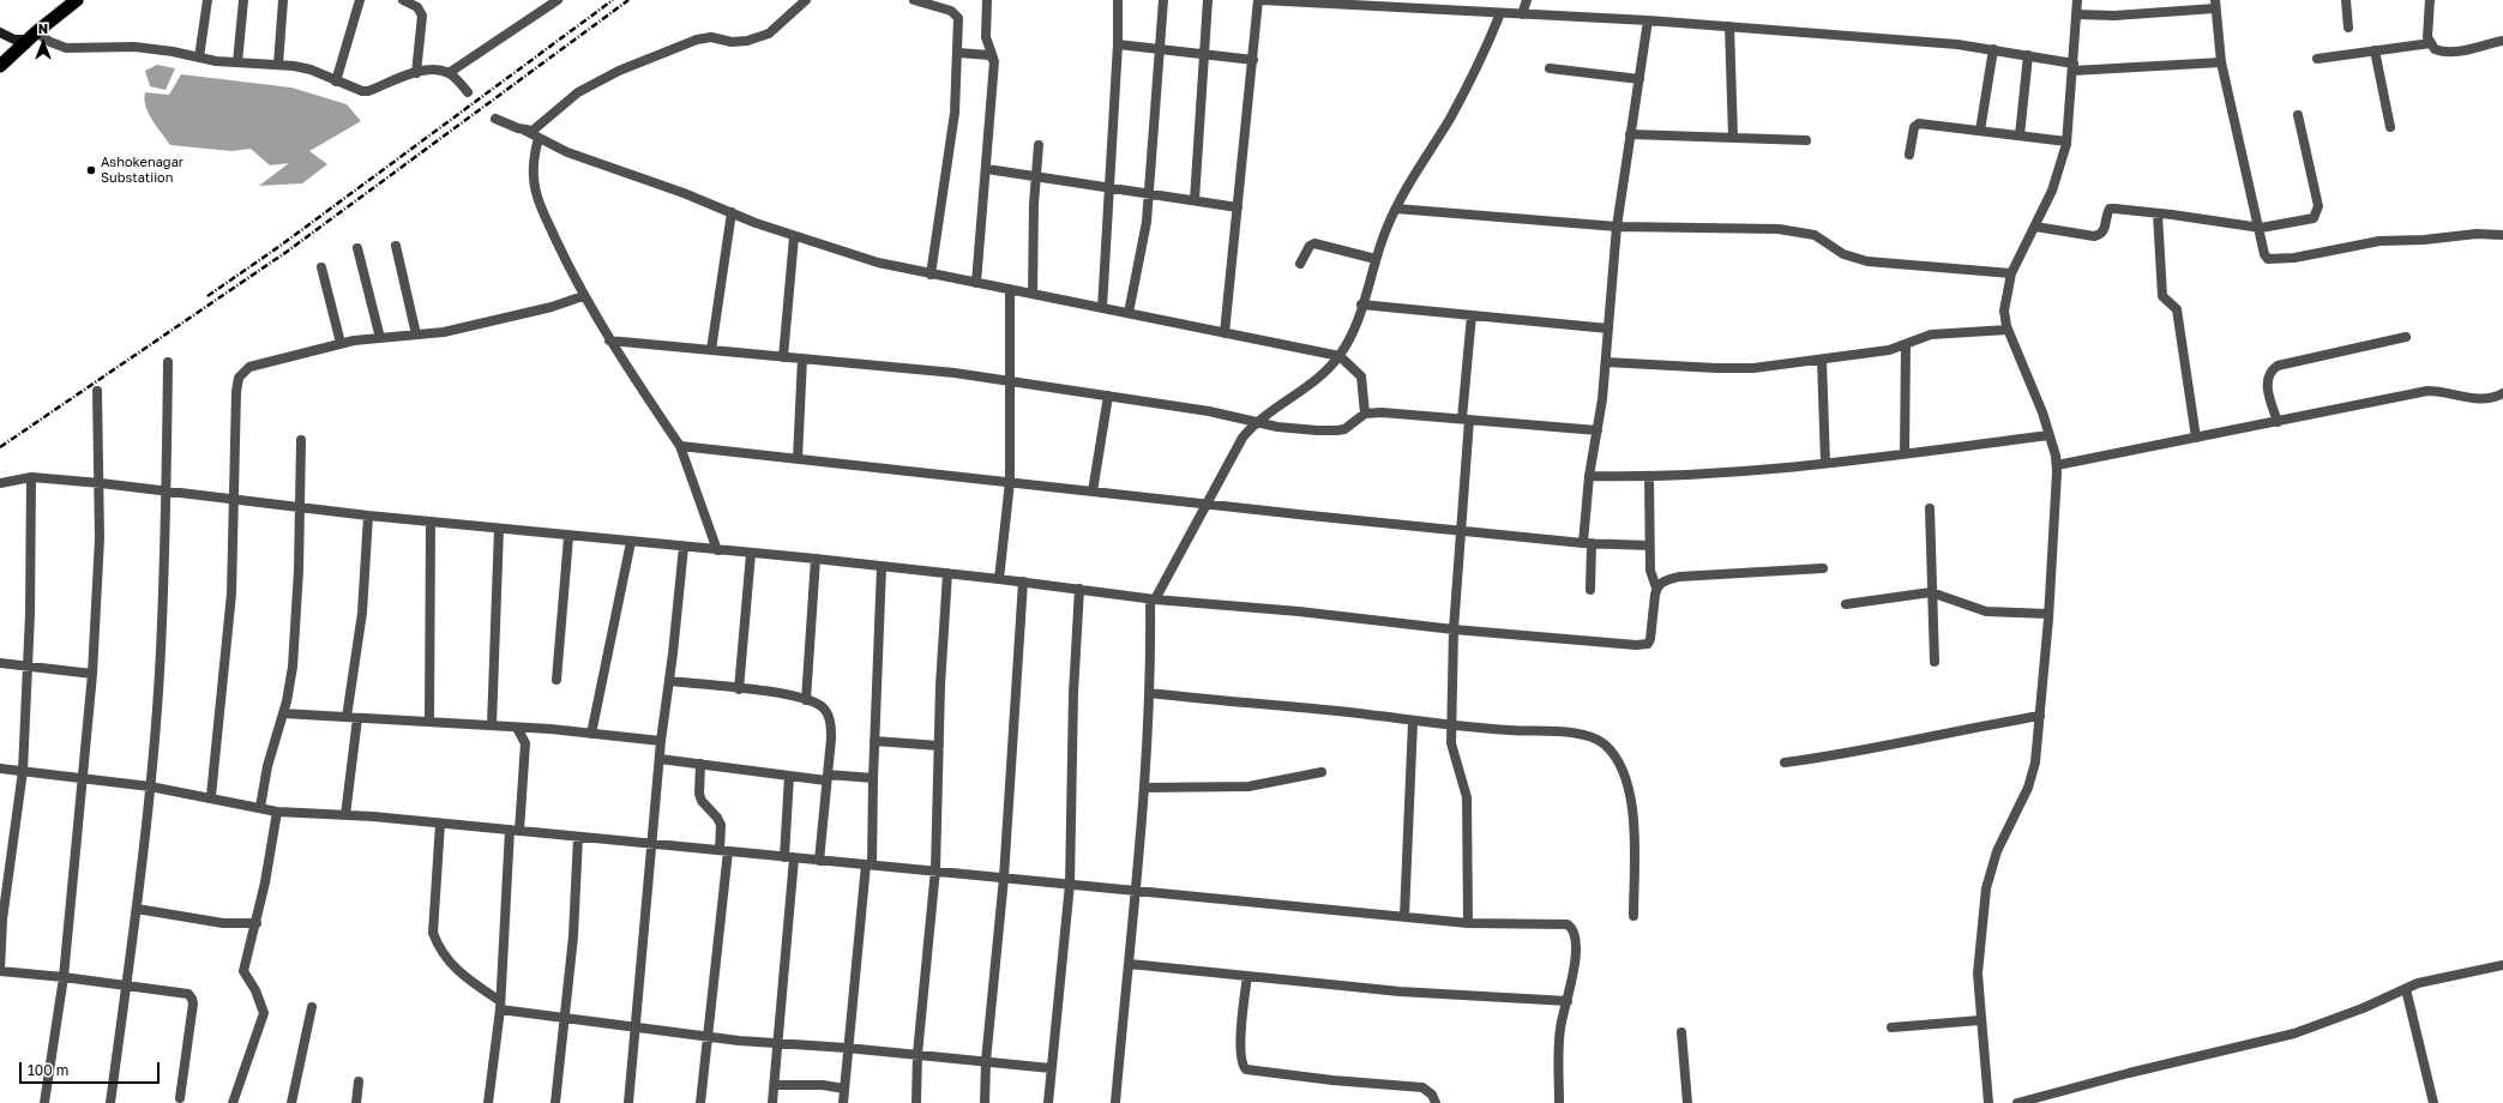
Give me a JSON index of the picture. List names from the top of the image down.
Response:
{
  "places": ["Ashokenagar Substatiion"],
  "scale_bar": "100 m",
  "north": "top"
}
